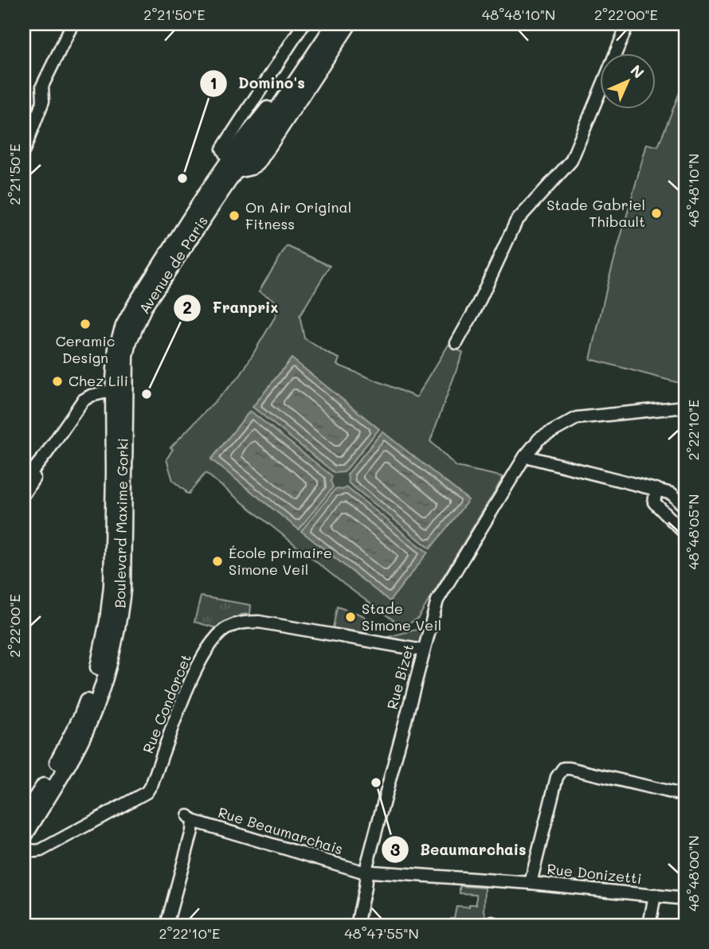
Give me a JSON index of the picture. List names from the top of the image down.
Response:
{
  "streets": {
    "main road": ["Avenue de Paris", "Boulevard Maxime Gorki"],
    "street": [
      "Rue Bizet",
      "Rue Condorcet",
      "Rue Beaumarchais",
      "Rue Donizetti"
    ]
  },
  "crossings": [
    ["Avenue de Paris", "Boulevard Maxime Gorki"],
    ["Rue Bizet", "Rue Condorcet"],
    ["Rue Bizet", "Rue Beaumarchais"],
    ["Rue Bizet", "Rue Donizetti"],
    ["Rue Beaumarchais", "Rue Donizetti"]
  ],
  "places": [
    "Domino's",
    "Stade Gabriel Thibault",
    "On Air Original Fitness",
    "Ceramic Design",
    "Chez Lili",
    "Franprix",
    "École primaire Simone Veil",
    "Stade Simone Veil",
    "Beaumarchais"
  ],
  "north": "top right",
  "coordinates": [
    "2°21'50\"E",
    "48°48'10\"N",
    "2°22'00\"E",
    "2°22'10\"E",
    "48°48'05\"N",
    "48°48'00\"N",
    "48°47'55\"N"
  ]
}
